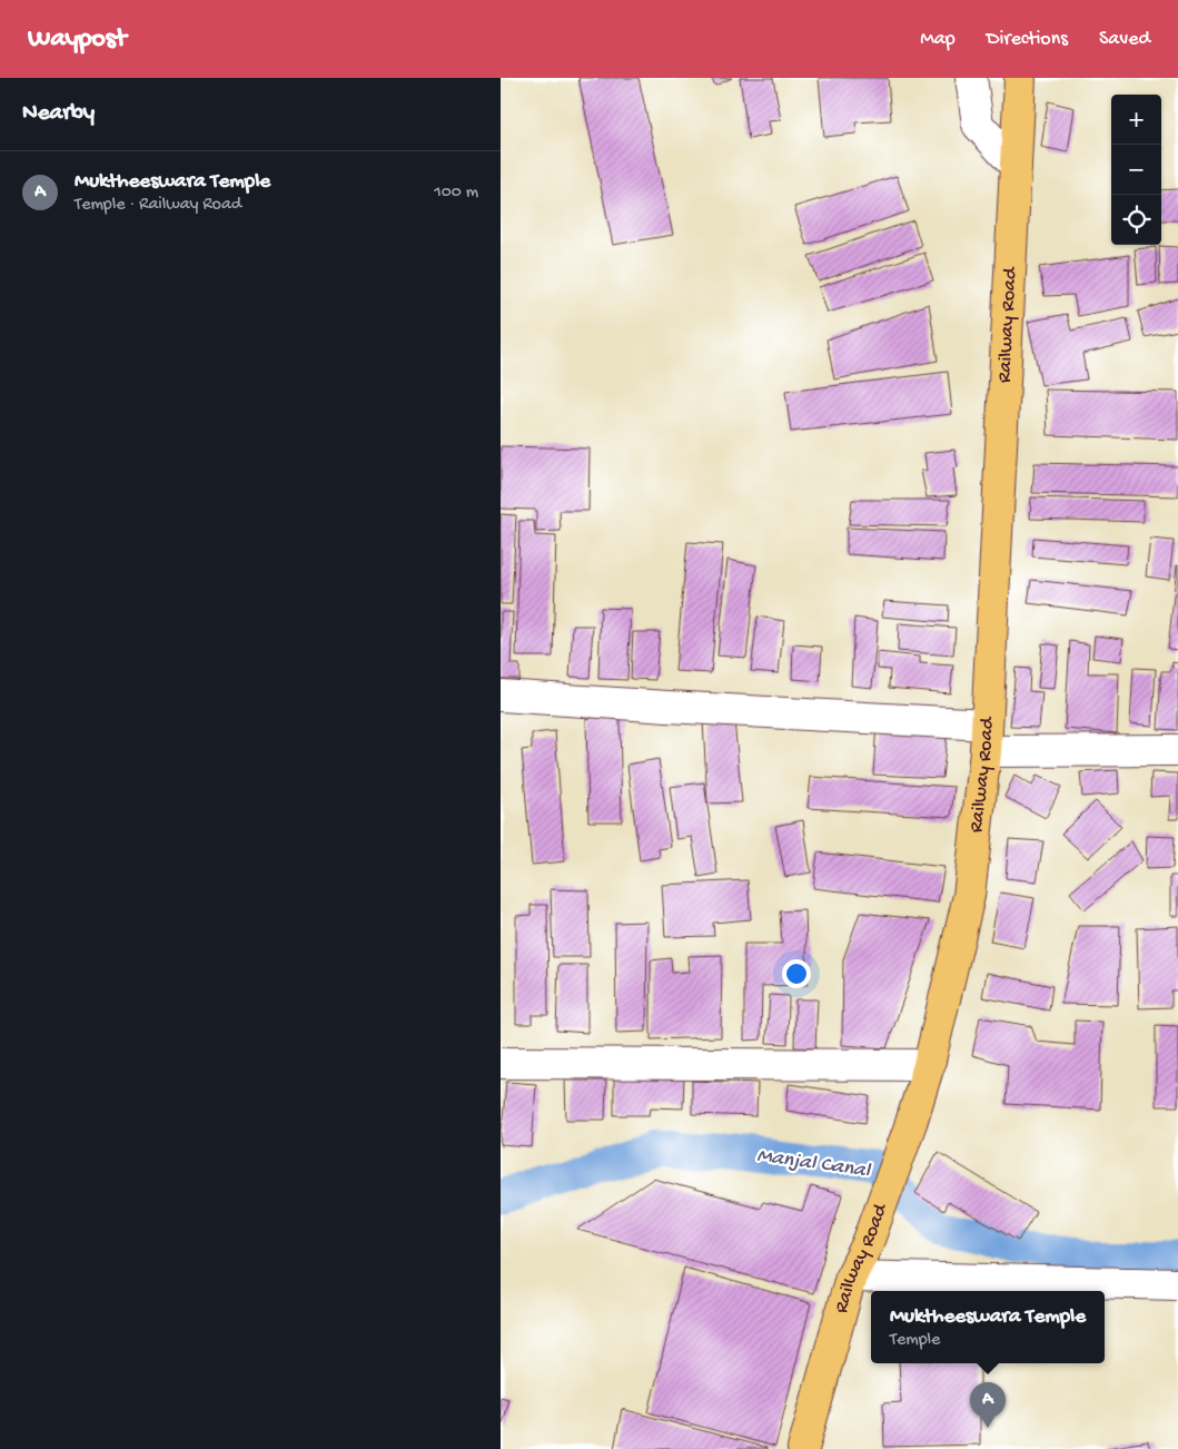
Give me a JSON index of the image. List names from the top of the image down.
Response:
{
  "streets": {
    "main road": ["Railway Road"]
  },
  "water": ["Manjal Canal"],
  "page": {
    "header": "Waypost",
    "nav": ["Map", "Directions", "Saved"],
    "heading": "Nearby",
    "map_buttons": ["+", "−"],
    "list": [
      {
        "mark": "A",
        "name": "Muktheeswara Temple",
        "note": "Temple · Railway Road",
        "value": "100 m"
      }
    ],
    "popup": ["Muktheeswara Temple", "Temple"],
    "pins": "A"
  }
}
